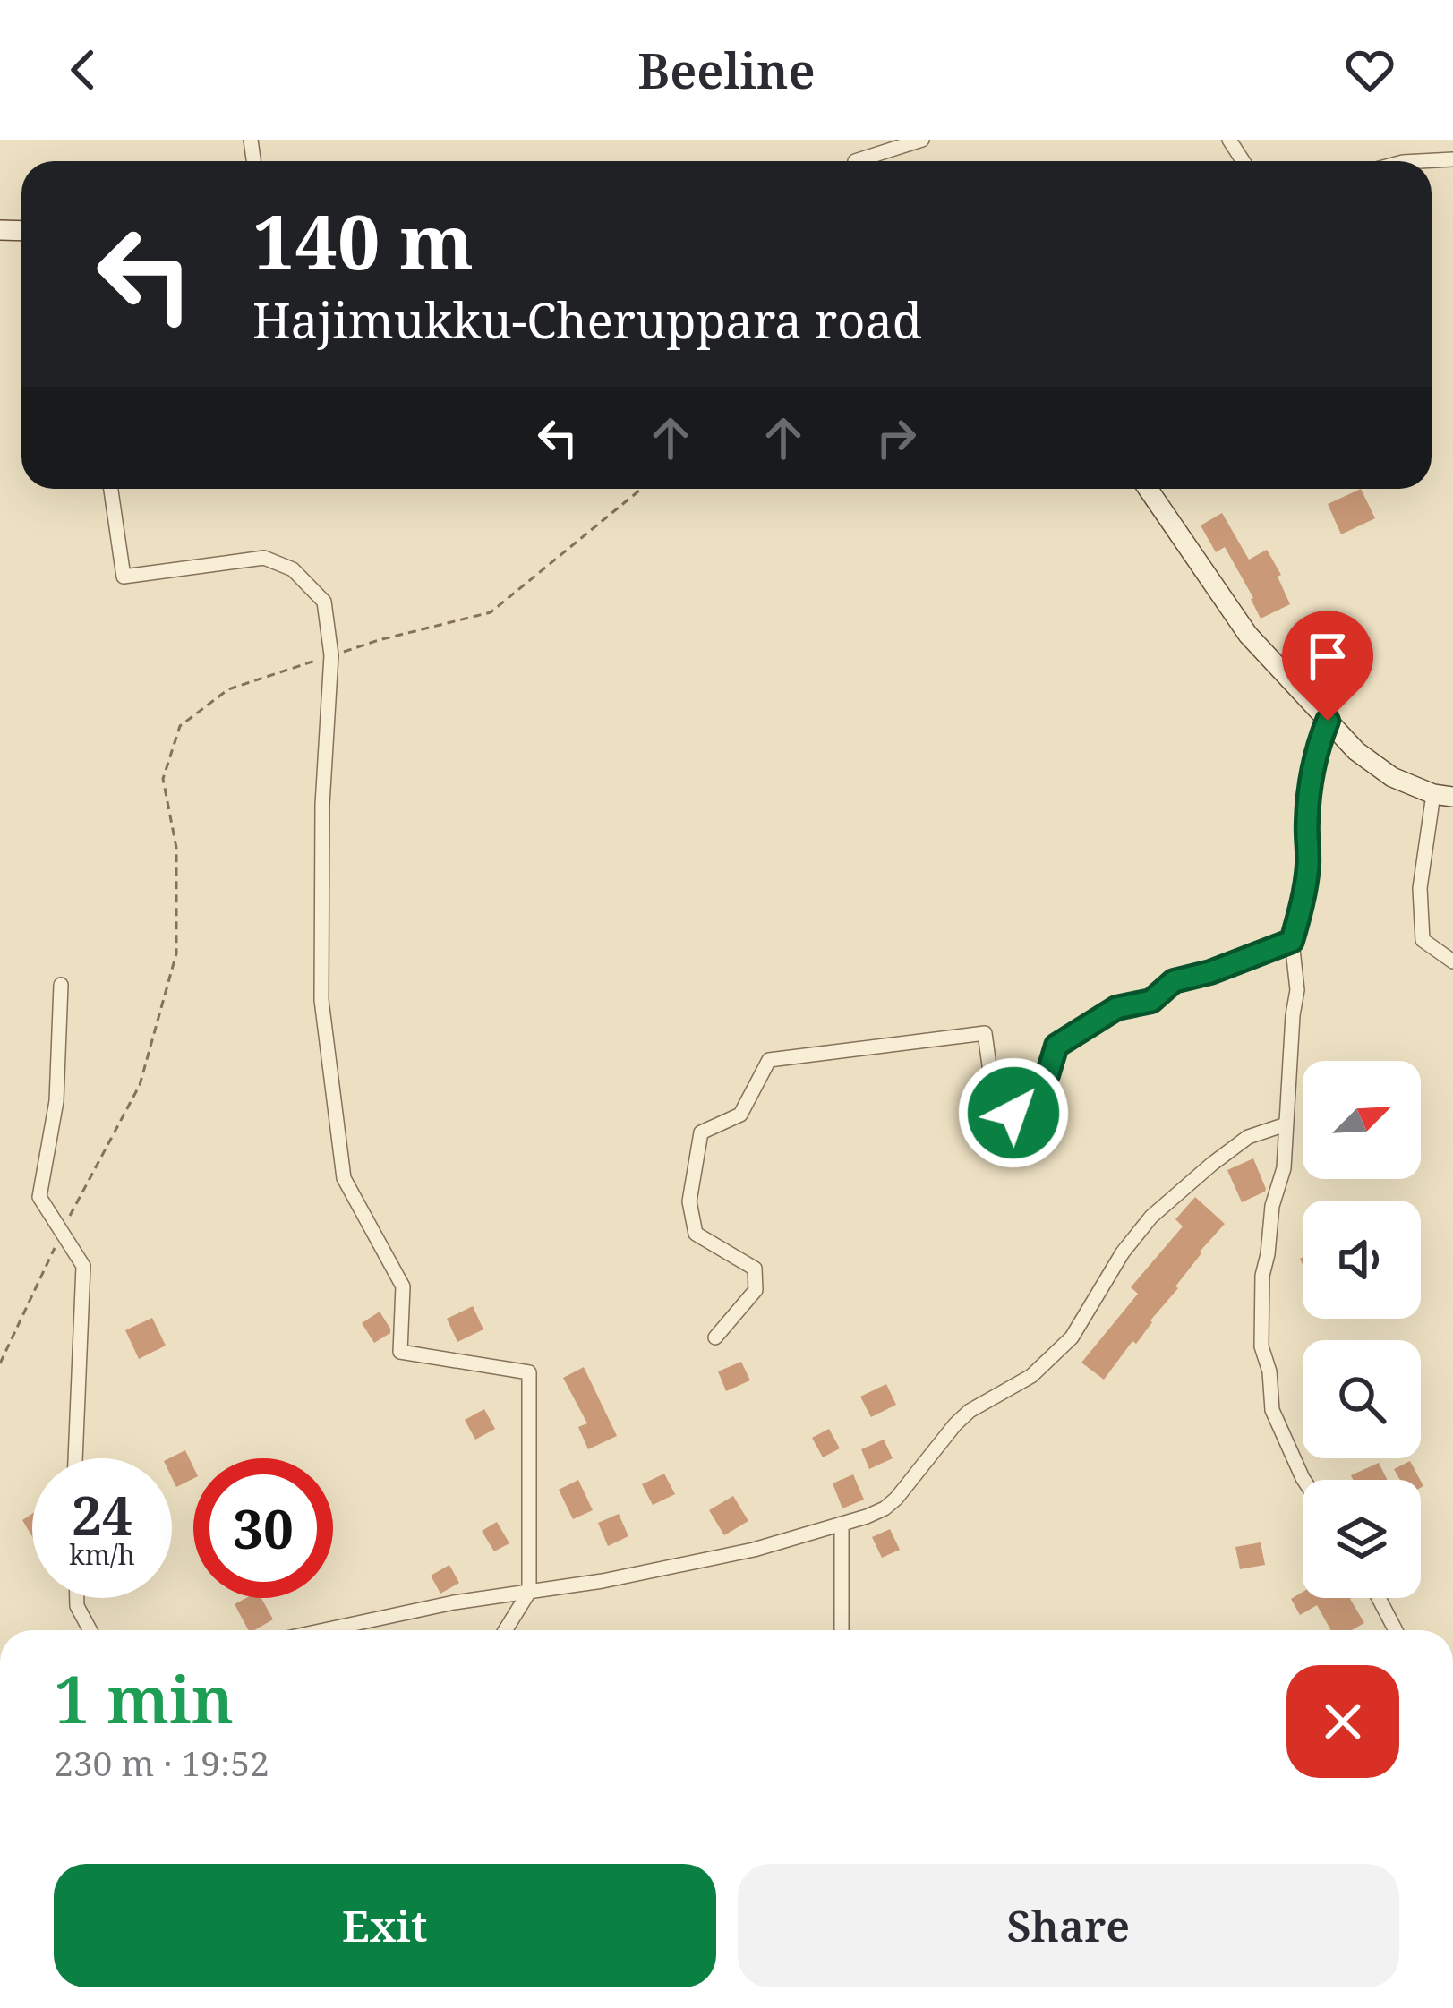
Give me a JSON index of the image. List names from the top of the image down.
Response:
{
  "north": "top right",
  "page": {
    "header": "Beeline",
    "turn": ["140 m", "Hajimukku-Cheruppara road"],
    "speed": "24 km/h",
    "limit": "30",
    "heading": ["1 min", "230 m · 19:52"],
    "buttons": ["Exit", "Share"]
  }
}
